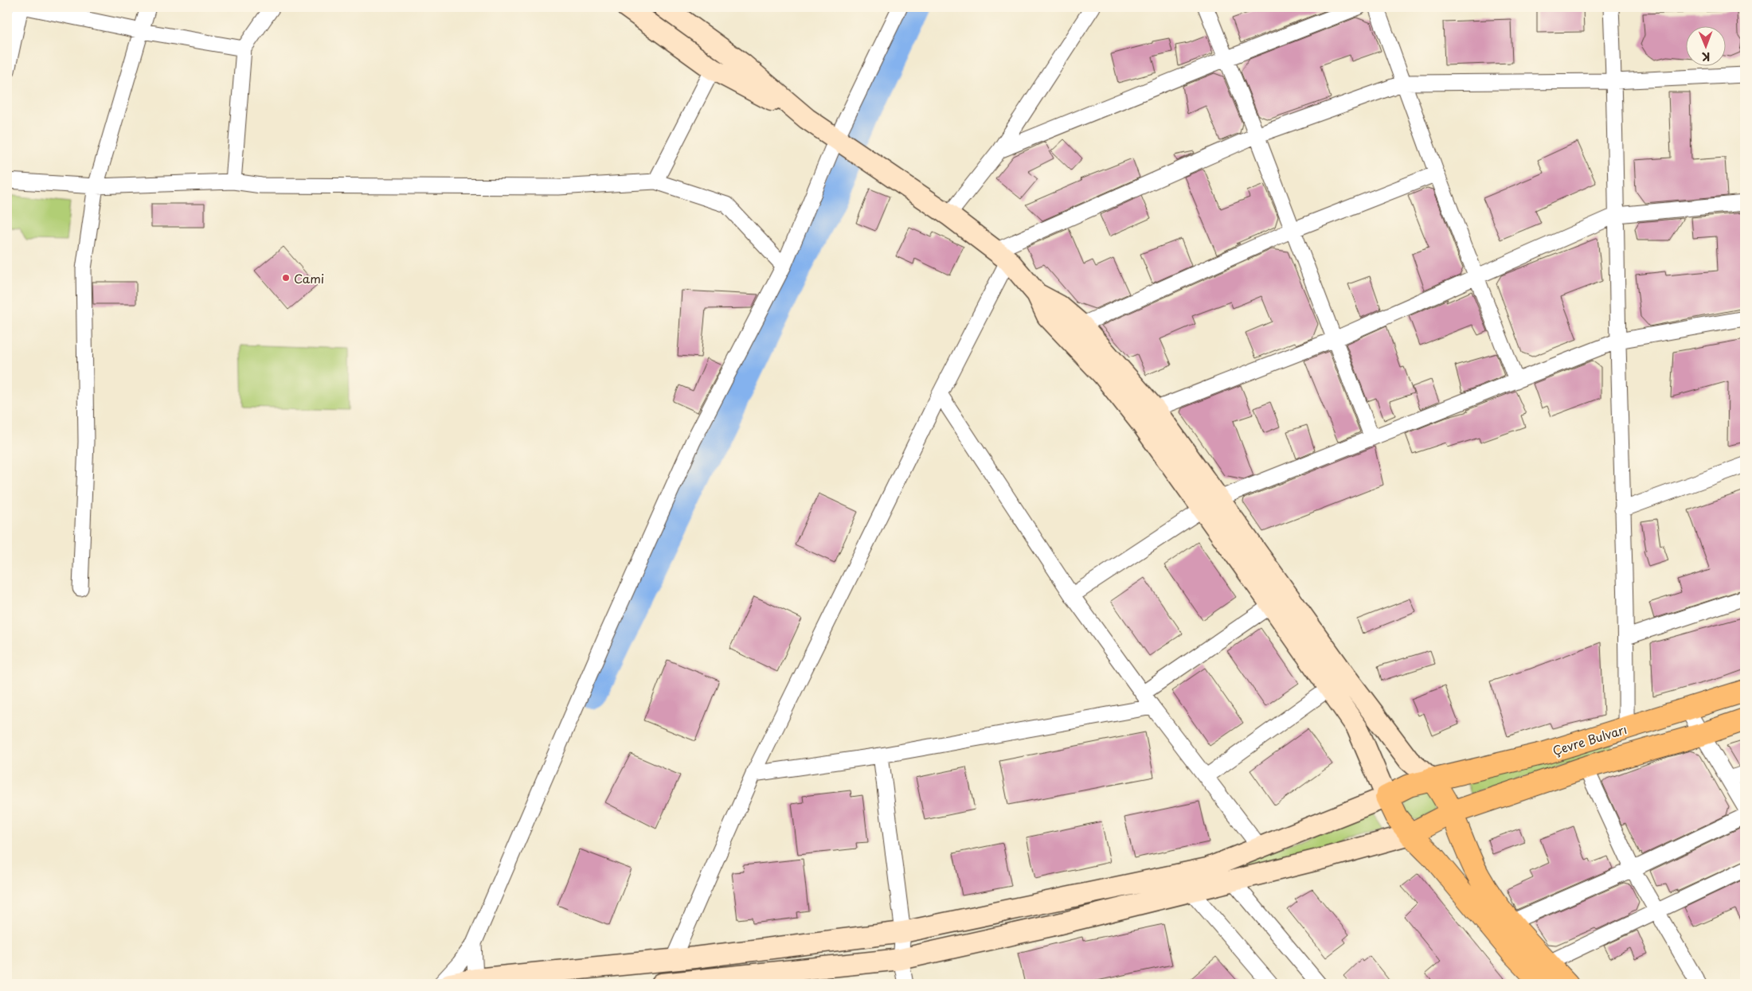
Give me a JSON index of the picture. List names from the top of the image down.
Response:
{
  "streets": {
    "main road": ["Çevre Bulvarı"]
  },
  "places": ["Cami"],
  "north": "bottom"
}
